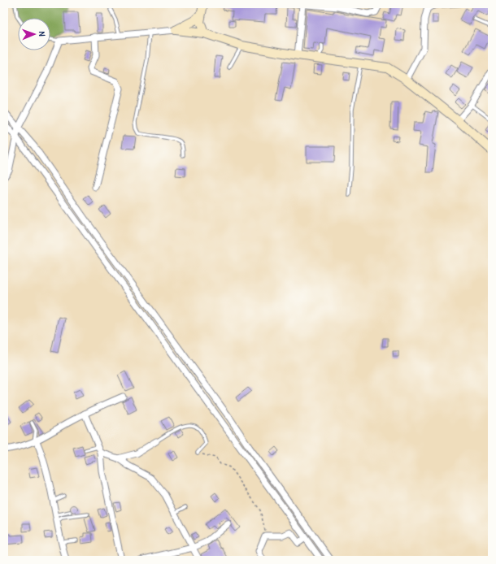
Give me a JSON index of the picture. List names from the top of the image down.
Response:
{
  "north": "right"
}
